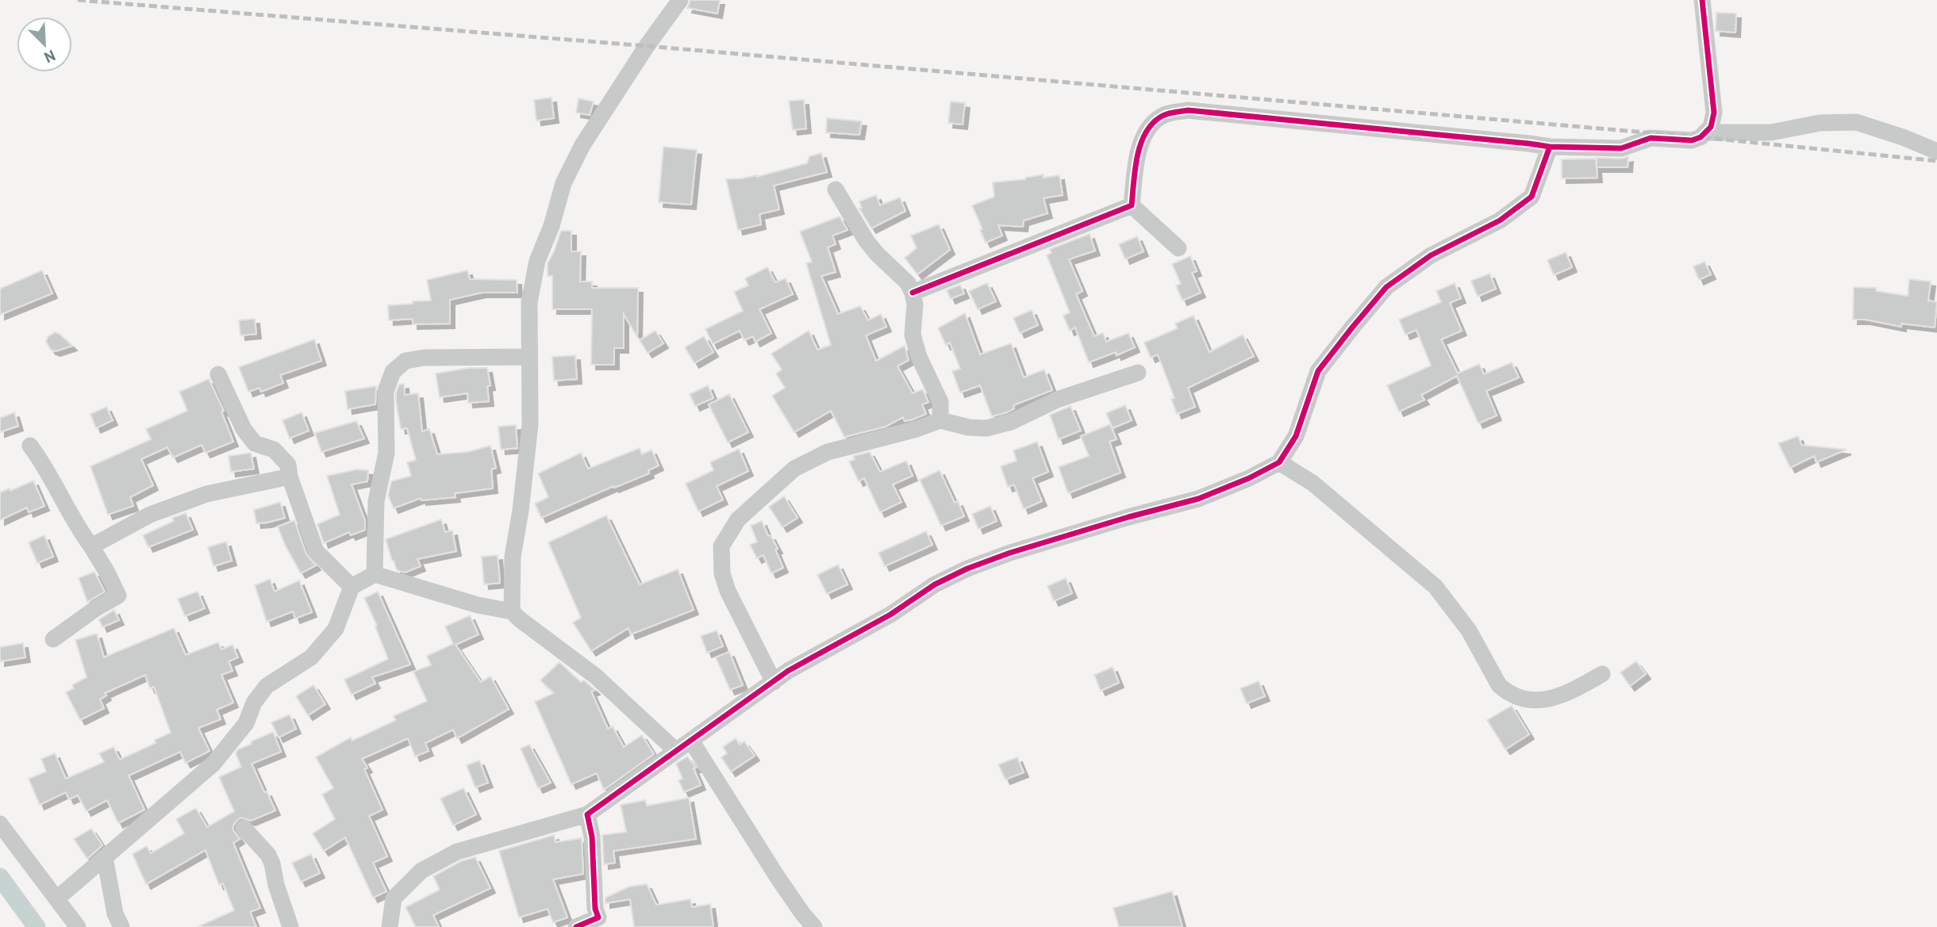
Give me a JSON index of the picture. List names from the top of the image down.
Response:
{
  "north": "bottom right"
}
